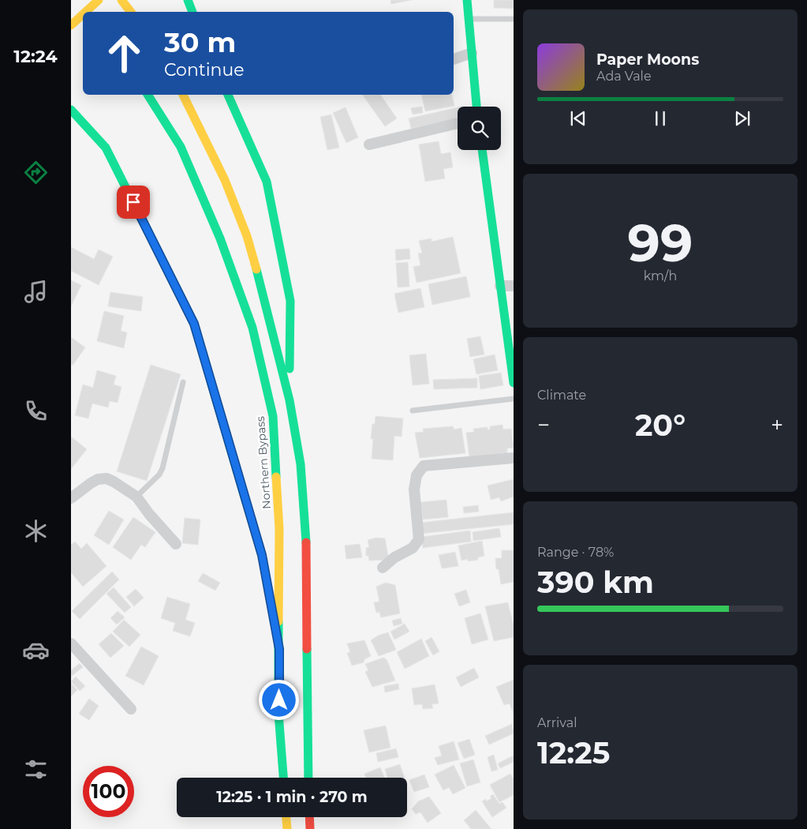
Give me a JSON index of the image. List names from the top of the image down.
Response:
{
  "streets": {
    "main road": ["Northern Bypass"]
  },
  "page": {
    "tabs": "12:24",
    "turn": ["30 m", "Continue"],
    "song": ["Paper Moons", "Ada Vale"],
    "tile": [
      ["99", "km/h"],
      "Climate",
      ["Range · 78%", "390 km"],
      ["Arrival", "12:25"]
    ],
    "heat": ["−", "20°", "+"],
    "limit": "100",
    "trip": "12:25 · 1 min · 270 m"
  }
}
